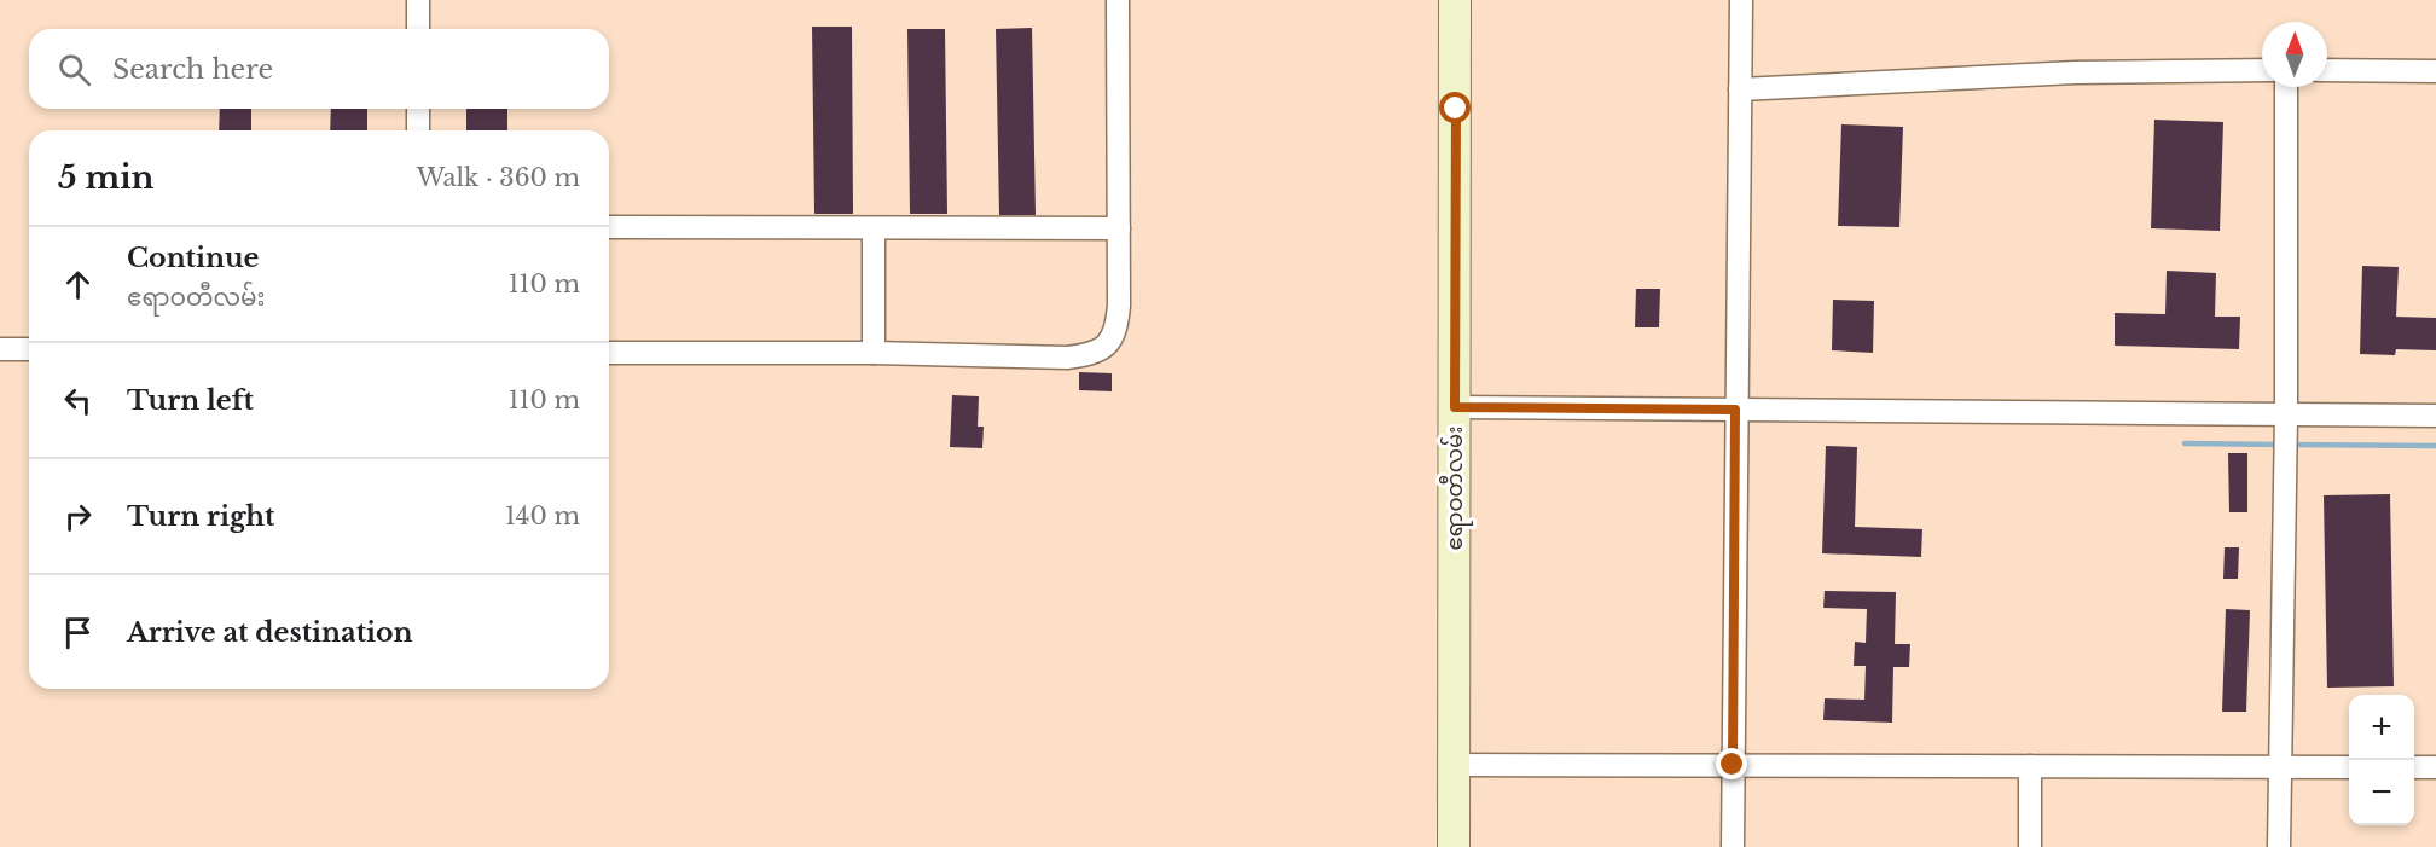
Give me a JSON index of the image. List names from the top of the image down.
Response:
{
  "streets": {
    "street": ["ဧရာဝတီလမ်း"]
  },
  "north": "top",
  "page": {
    "search": "Search here",
    "heading": ["5 min", "Walk · 360 m"],
    "list": [
      ["Continue", "ဧရာဝတီလမ်း", "110 m"],
      ["Turn left", "110 m"],
      ["Turn right", "140 m"],
      "Arrive at destination"
    ],
    "map_buttons": ["+", "−"]
  }
}
